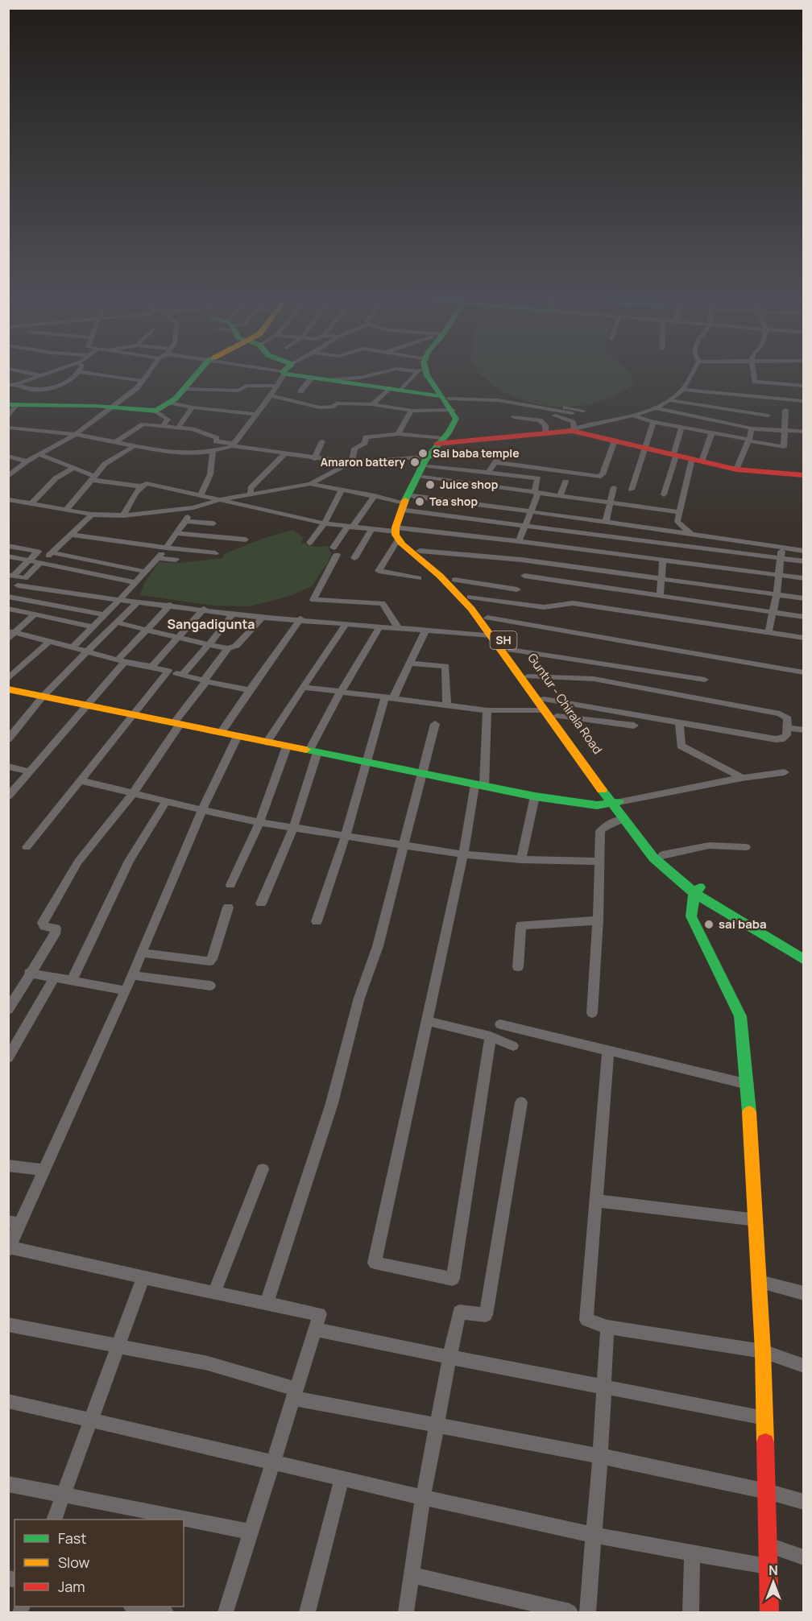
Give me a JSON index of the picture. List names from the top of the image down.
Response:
{
  "streets": {
    "main road": ["SH", "Guntur - Chirala Road"]
  },
  "districts": ["Sangadigunta"],
  "places": [
    "Sai baba temple",
    "Amaron battery",
    "Juice shop",
    "Tea shop",
    "sai baba"
  ],
  "legend": ["Fast", "Slow", "Jam"],
  "north": "top"
}
